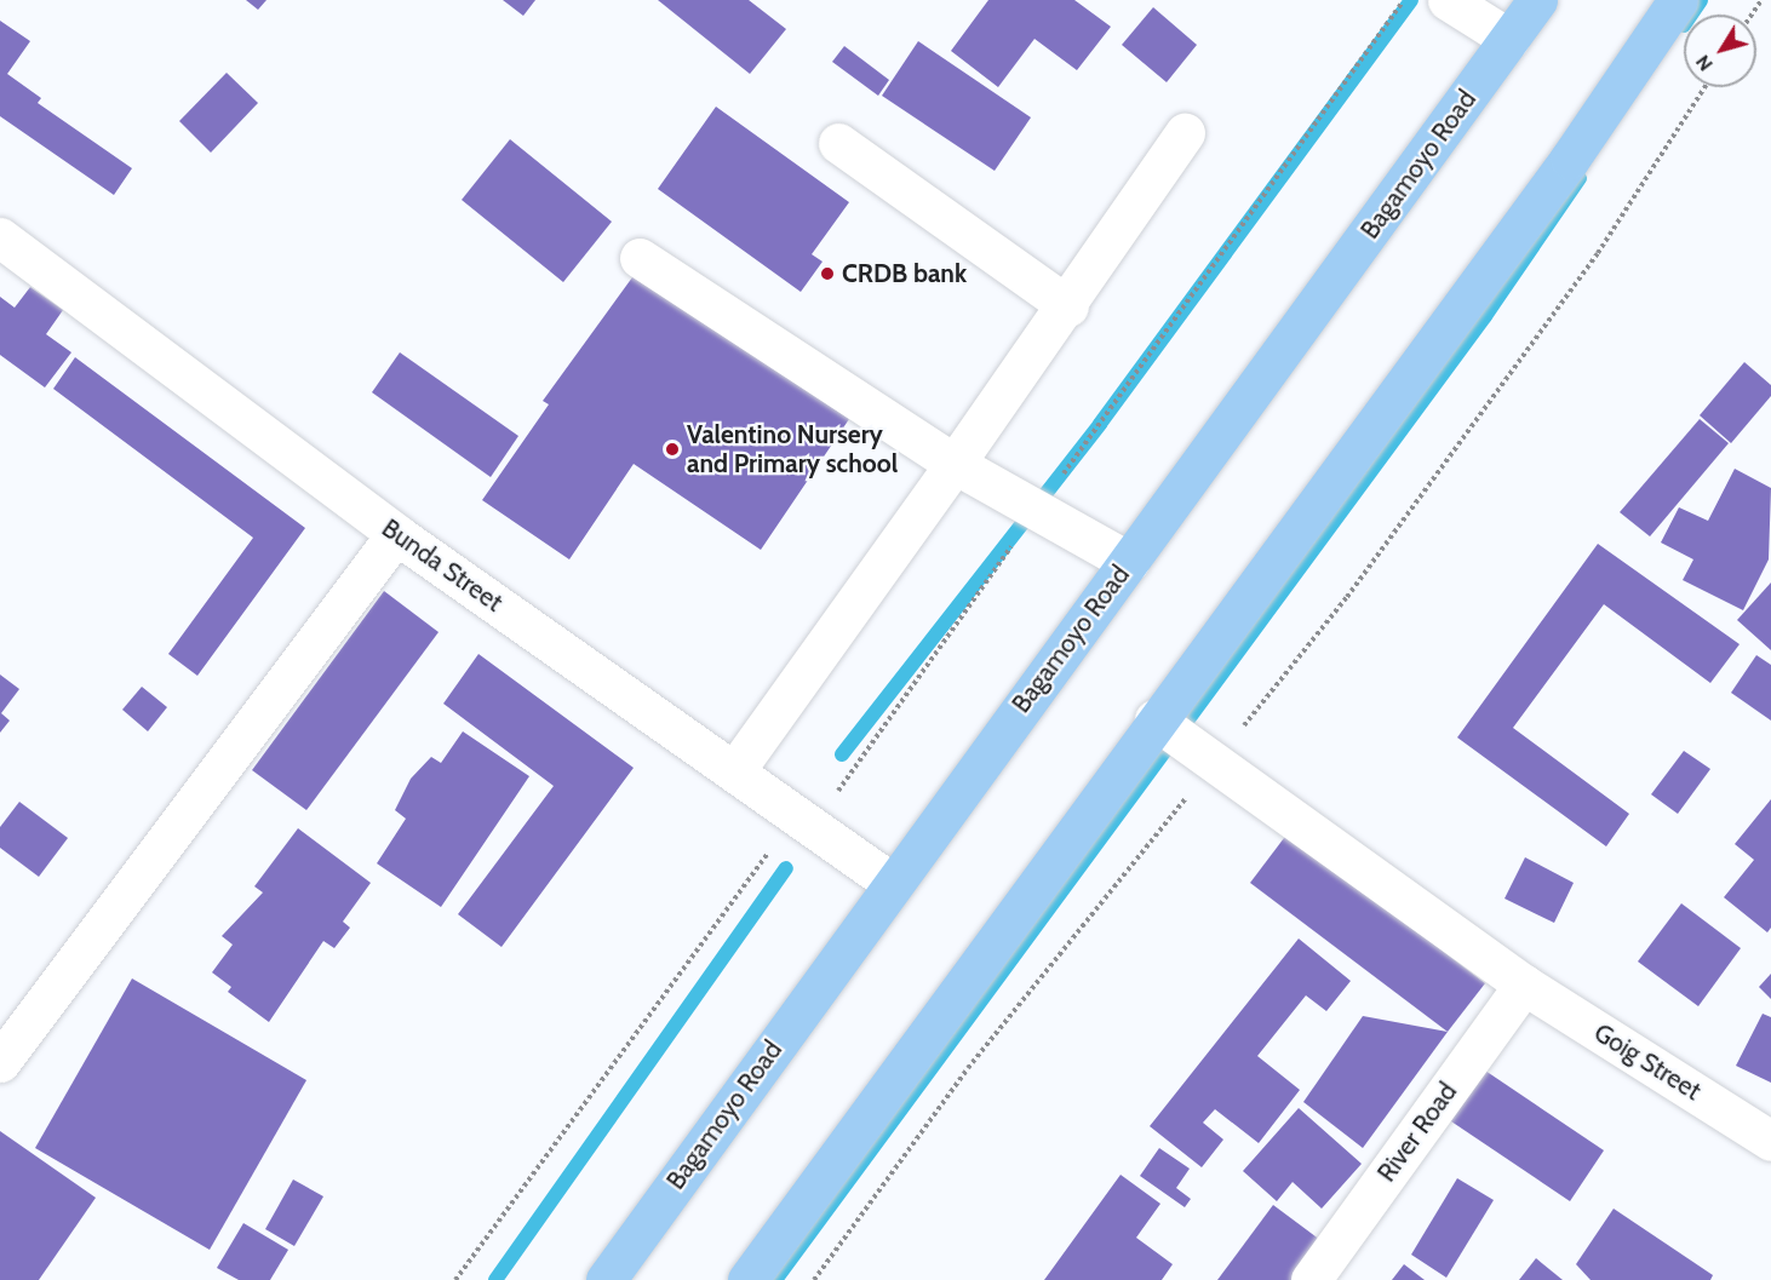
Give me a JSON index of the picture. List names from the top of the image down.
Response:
{
  "streets": {
    "highway": ["Bagamoyo Road"],
    "street": ["Bunda Street", "Goig Street", "River Road"]
  },
  "crossings": [
    ["Bagamoyo Road", "Bunda Street"],
    ["Goig Street", "River Road"]
  ],
  "places": ["CRDB bank", "Valentino Nursery and Primary school"],
  "north": "bottom left"
}
